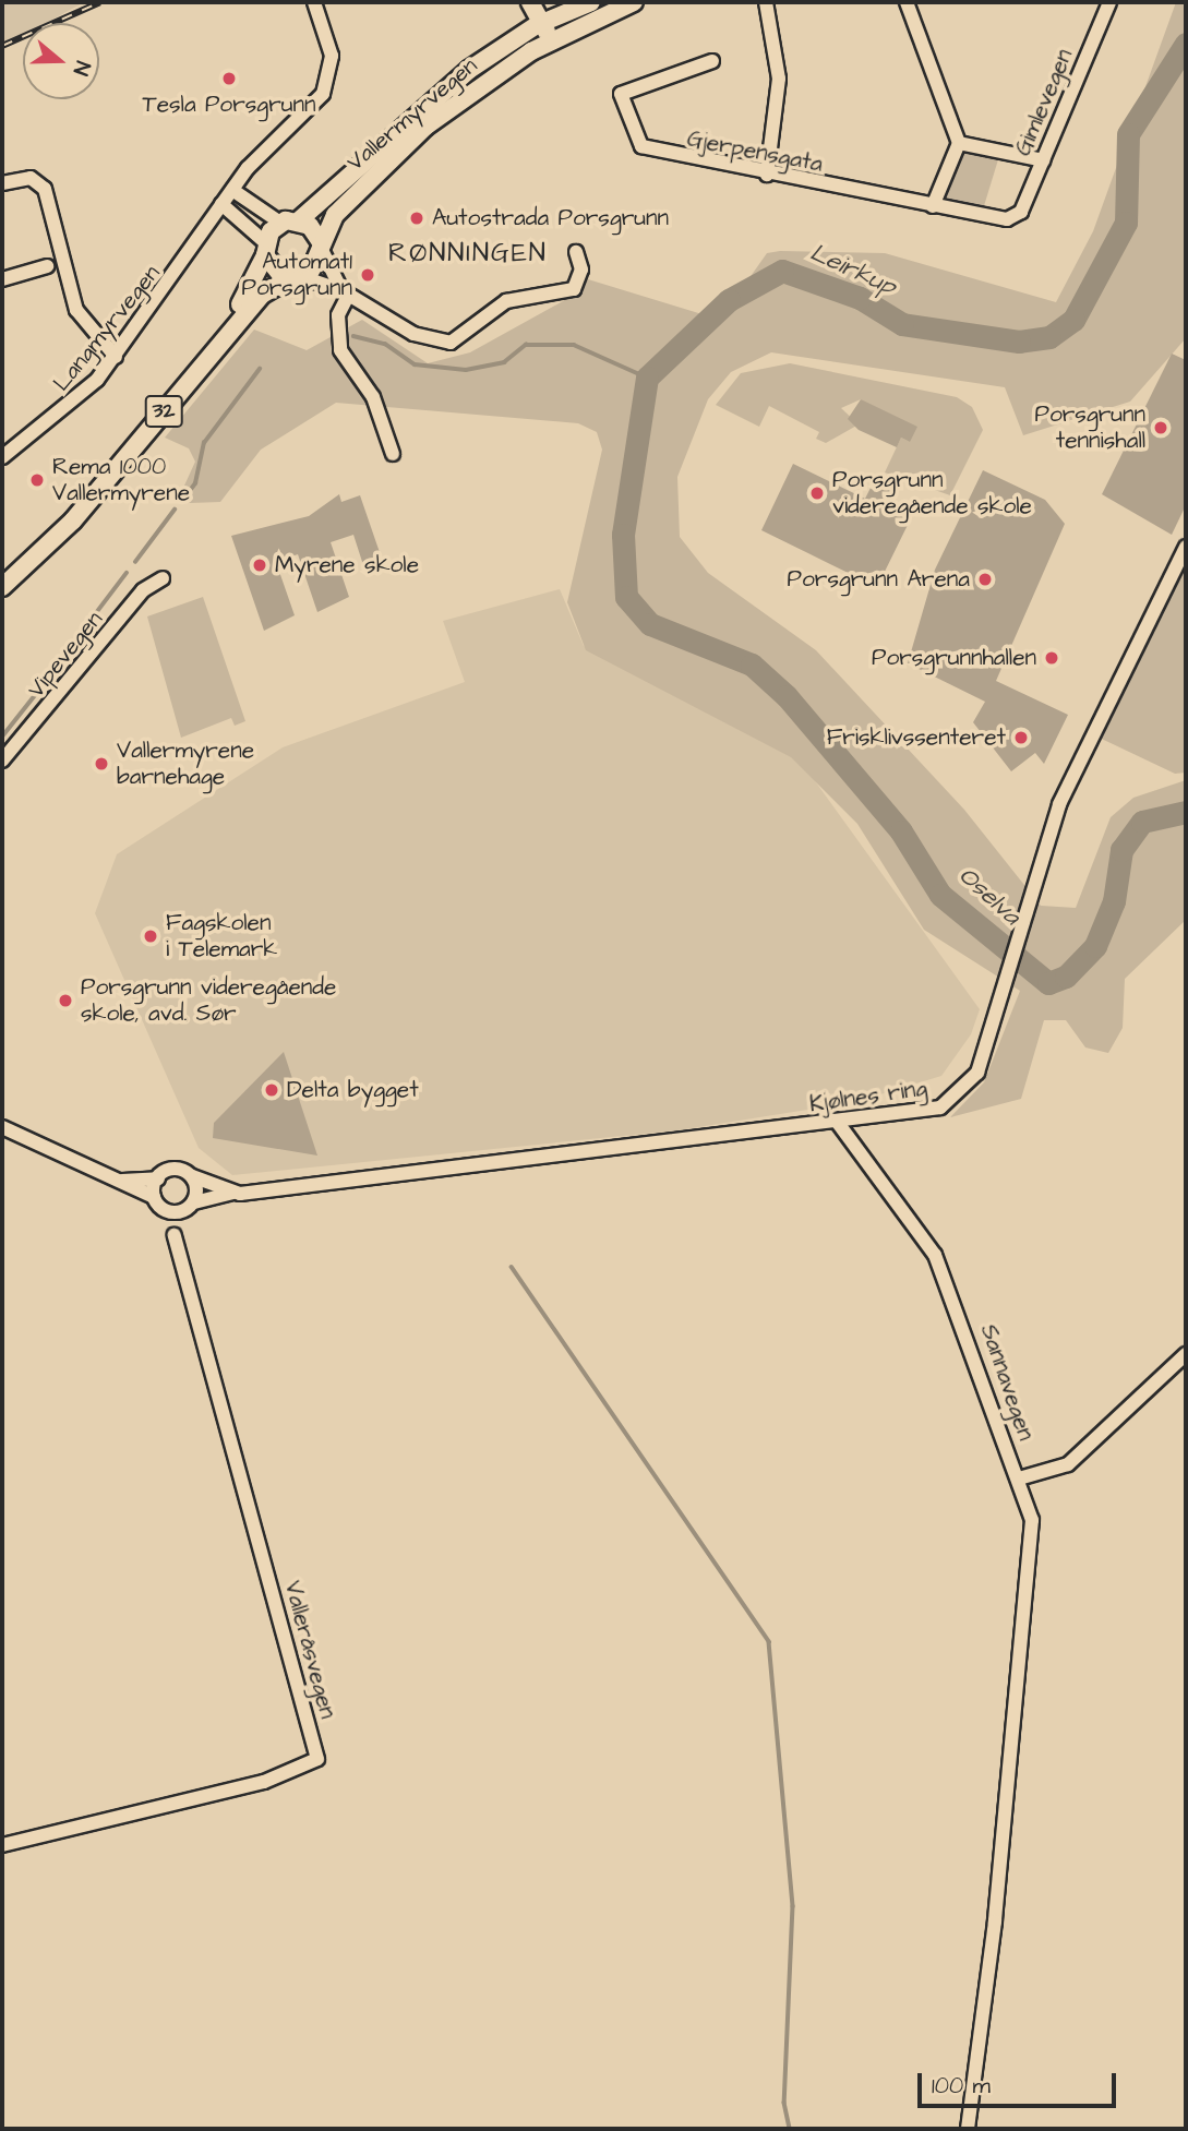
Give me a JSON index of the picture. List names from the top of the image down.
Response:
{
  "streets": {
    "main road": ["Vallermyrvegen", "32"],
    "street": [
      "Gimlevegen",
      "Gjerpensgata",
      "Langmyrvegen",
      "Vipevegen",
      "Kjølnes ring",
      "Sannavegen",
      "Valleråsvegen"
    ]
  },
  "crossings": [
    ["Gimlevegen", "Gjerpensgata"],
    ["Vallermyrvegen", "32"],
    ["Kjølnes ring", "Sannavegen"]
  ],
  "districts": ["RØNNINGEN"],
  "water": ["Leirkup", "Oselva"],
  "places": [
    "Tesla Porsgrunn",
    "Autostrada Porsgrunn",
    "Automat1 Porsgrunn",
    "Porsgrunn tennishall",
    "Rema 1000 Vallermyrene",
    "Porsgrunn videregående skole",
    "Myrene skole",
    "Porsgrunn Arena",
    "Porsgrunnhallen",
    "Frisklivssenteret",
    "Vallermyrene barnehage",
    "Fagskolen i Telemark",
    "Porsgrunn videregående skole, avd. Sør",
    "Delta bygget"
  ],
  "scale_bar": "100 m",
  "north": "right"
}
